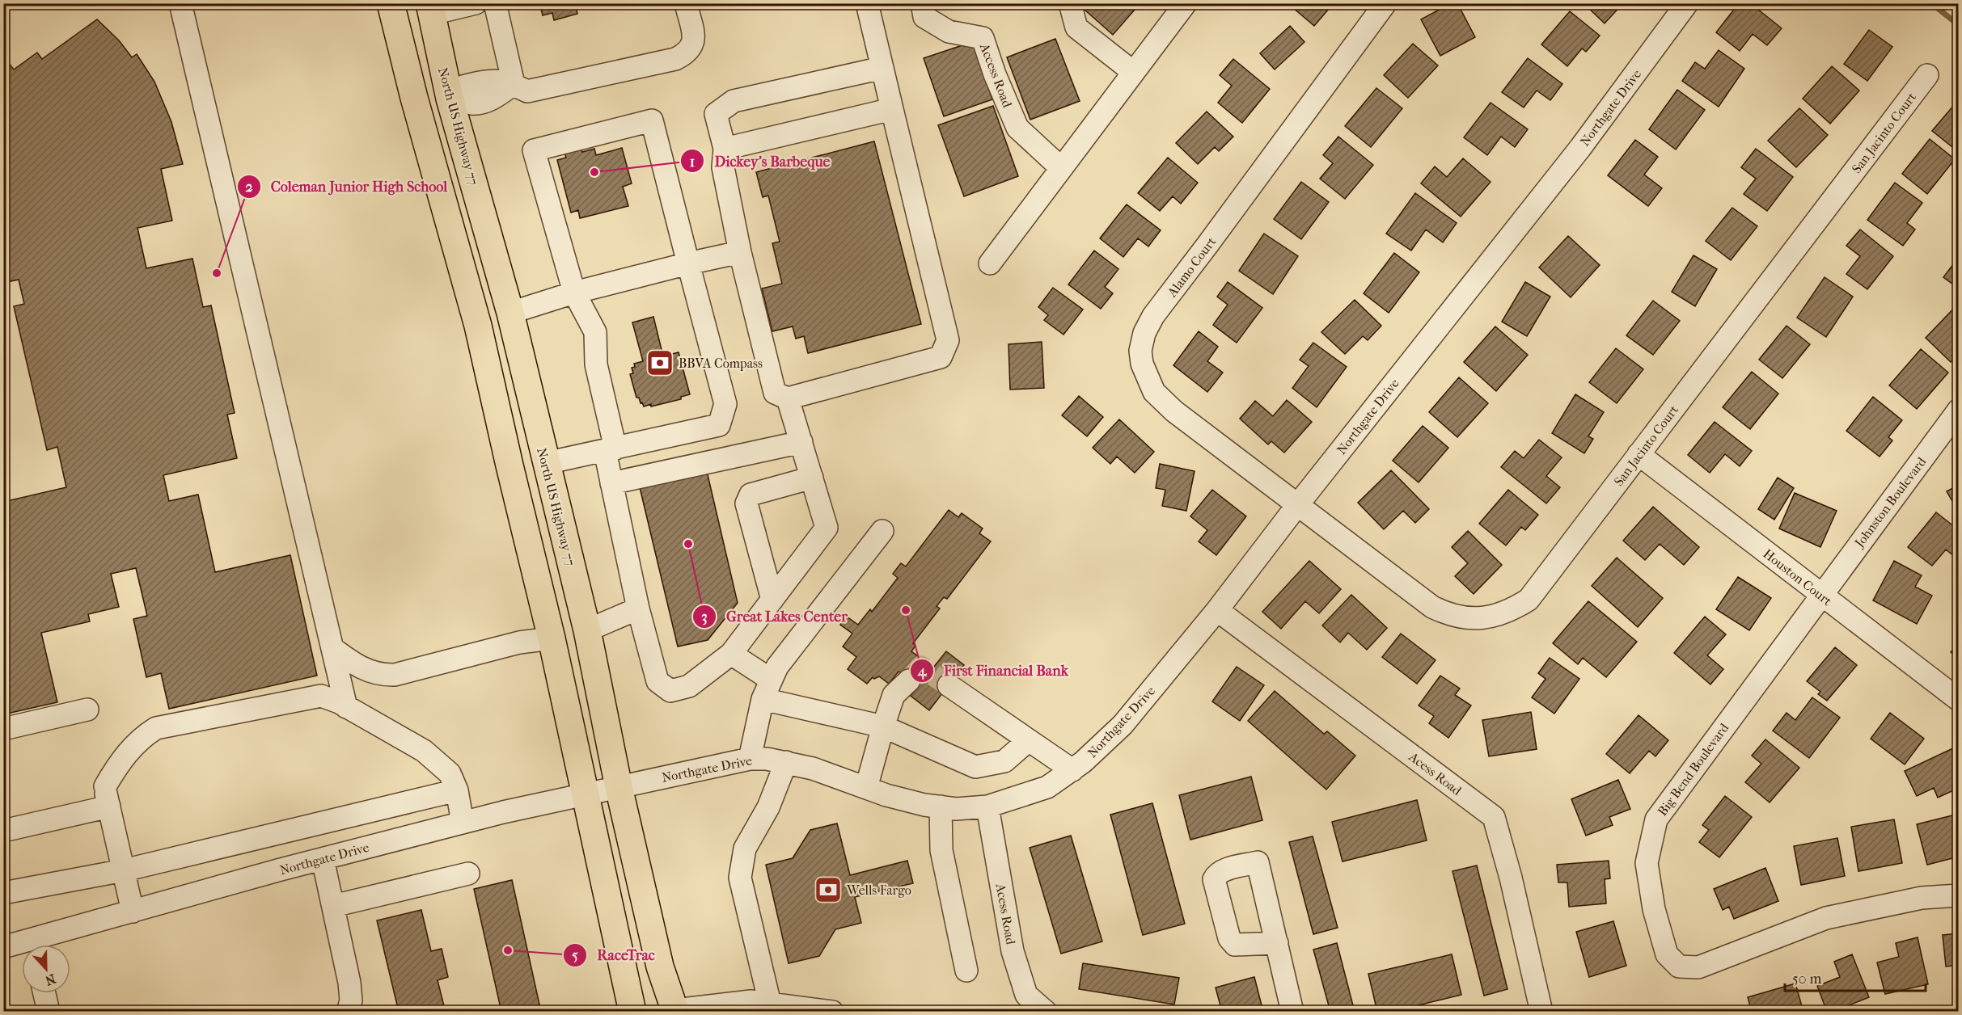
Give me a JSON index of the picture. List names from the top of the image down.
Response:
{
  "streets": {
    "main road": ["North US Highway 77"],
    "street": [
      "Access Road",
      "Northgate Drive",
      "San Jacinto Court",
      "Alamo Court",
      "Johnston Boulevard",
      "Houston Court",
      "Big Bend Boulevard",
      "Acess Road"
    ]
  },
  "crossings": [
    ["Northgate Drive", "North US Highway 77"],
    ["Northgate Drive", "San Jacinto Court"],
    ["Northgate Drive", "Alamo Court"],
    ["Northgate Drive", "Acess Road"],
    ["San Jacinto Court", "Alamo Court"],
    ["San Jacinto Court", "Houston Court"],
    ["Johnston Boulevard", "Houston Court"],
    ["Johnston Boulevard", "Big Bend Boulevard"],
    ["Houston Court", "Big Bend Boulevard"]
  ],
  "places": {
    "other": [
      "Dickey's Barbeque",
      "Coleman Junior High School",
      "Great Lakes Center",
      "First Financial Bank",
      "RaceTrac"
    ],
    "bank": ["BBVA Compass", "Wells Fargo"]
  },
  "scale_bar": "50 m",
  "north": "bottom"
}
